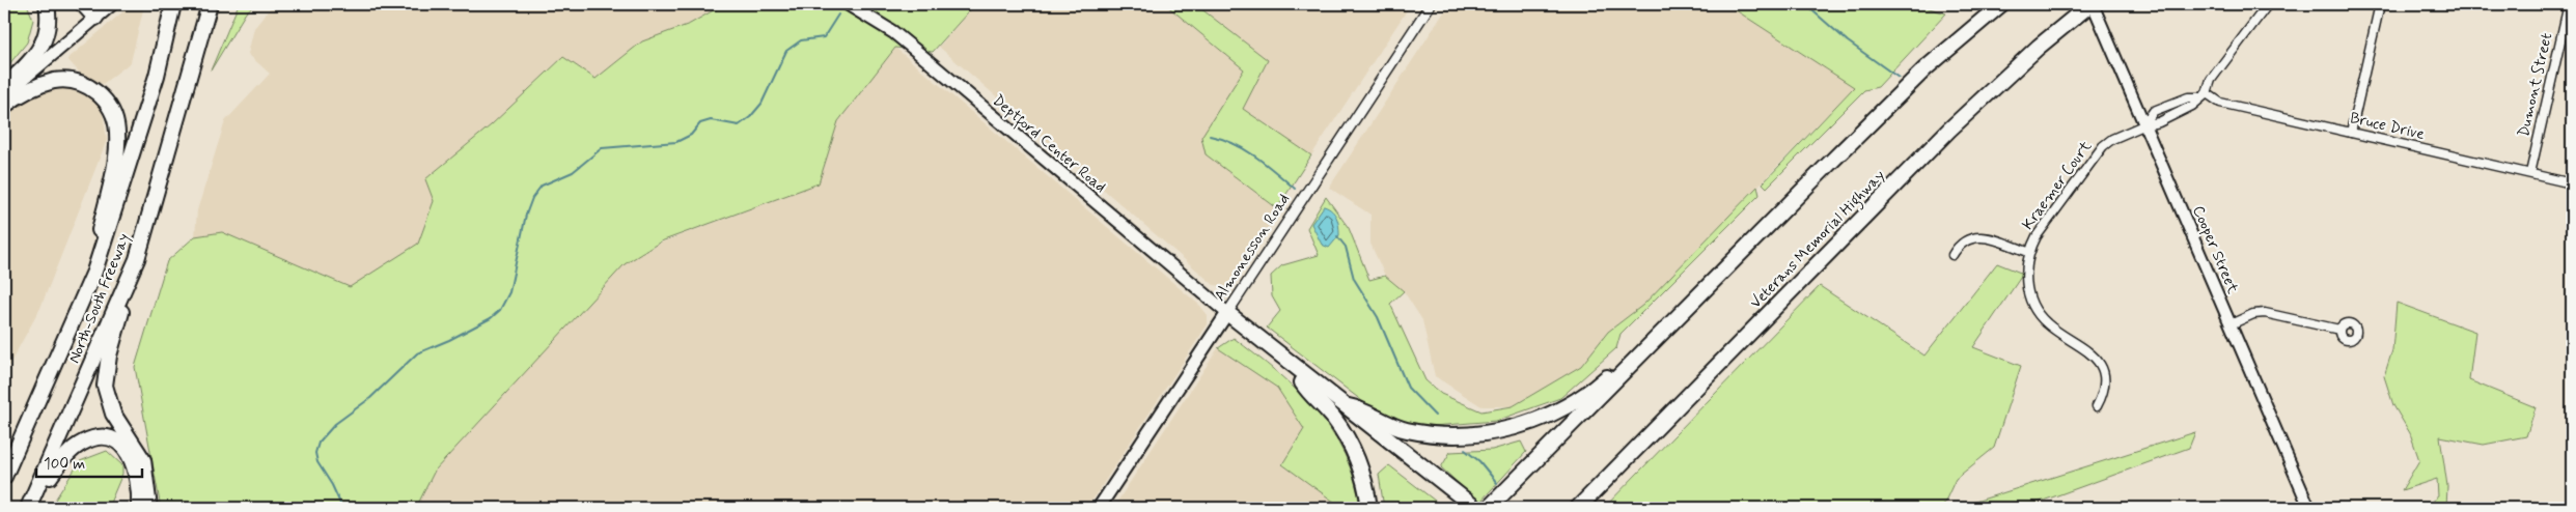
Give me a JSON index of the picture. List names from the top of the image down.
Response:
{
  "streets": {
    "highway": ["Veterans Memorial Highway", "North-South Freeway"],
    "main road": ["Deptford Center Road", "Almonesson Road", "Cooper Street"],
    "street": ["Dumont Street", "Bruce Drive", "Kraemer Court"]
  },
  "crossings": [
    ["Dumont Street", "Bruce Drive"],
    ["Deptford Center Road", "Almonesson Road"],
    ["Kraemer Court", "Cooper Street"],
    ["Veterans Memorial Highway", "Cooper Street"]
  ],
  "scale_bar": "100 m"
}
